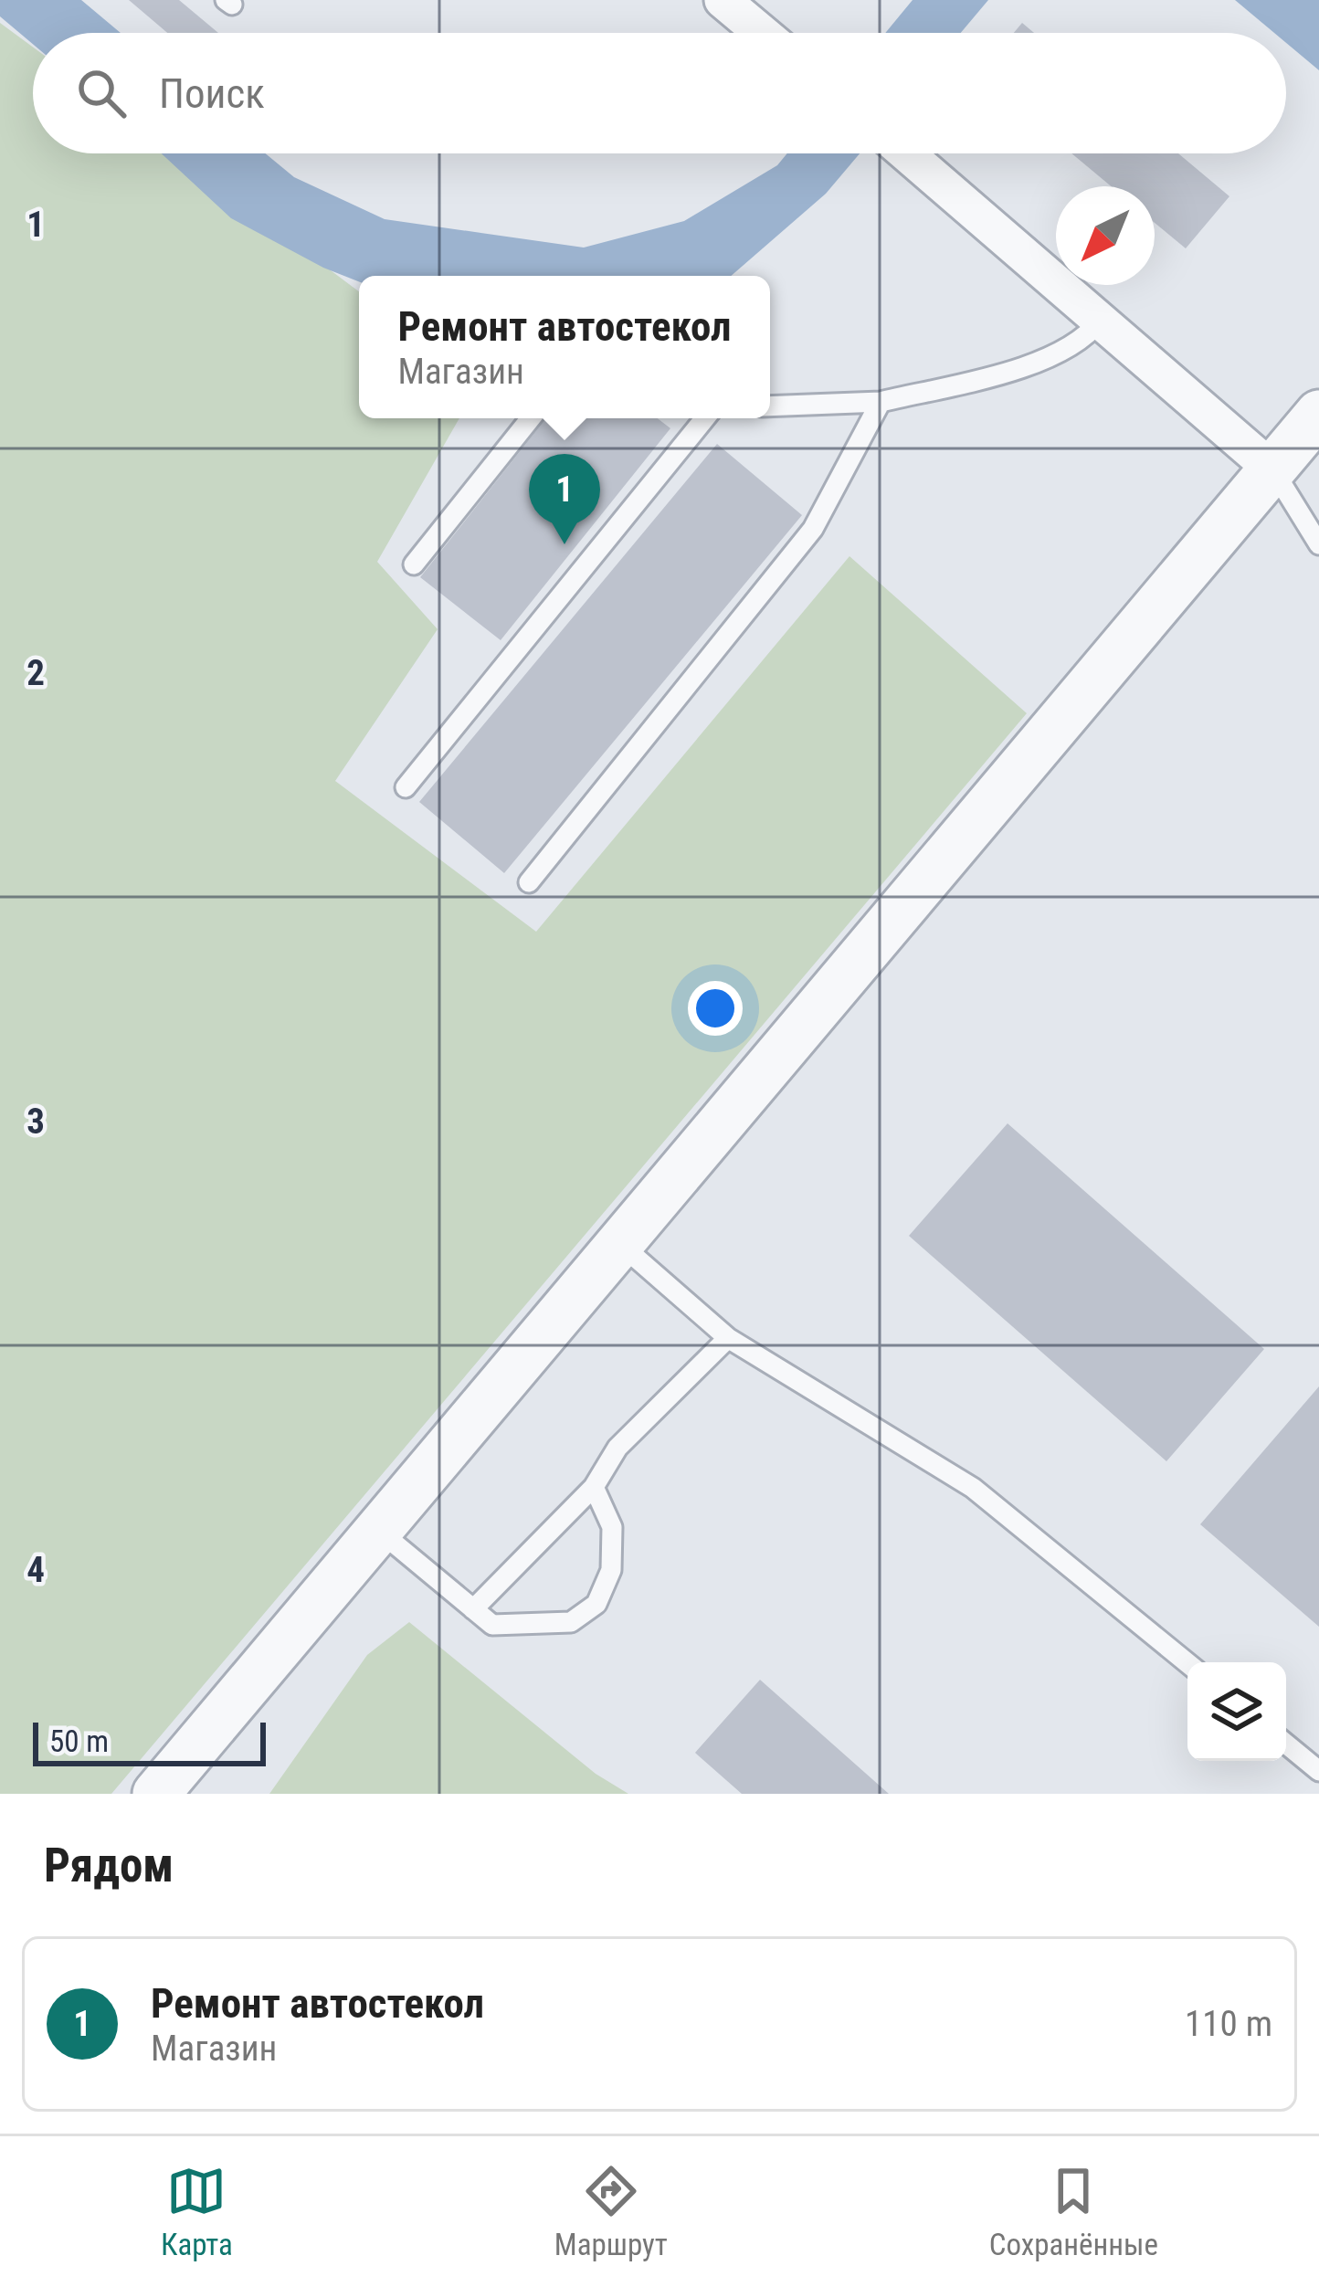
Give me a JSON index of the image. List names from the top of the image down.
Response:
{
  "scale_bar": "50 m",
  "north": "bottom left",
  "page": {
    "search": "Поиск",
    "popup": ["Ремонт автостекол", "Магазин"],
    "pins": "1",
    "scale": "50 m",
    "heading": "Рядом",
    "list": [
      {
        "mark": "1",
        "name": "Ремонт автостекол",
        "note": "Магазин",
        "value": "110 m"
      }
    ],
    "nav": ["Карта", "Маршрут", "Сохранённые"]
  },
  "grid": {
    "rows": [
      "1",
      "2",
      "3",
      "4"
    ]
  }
}
